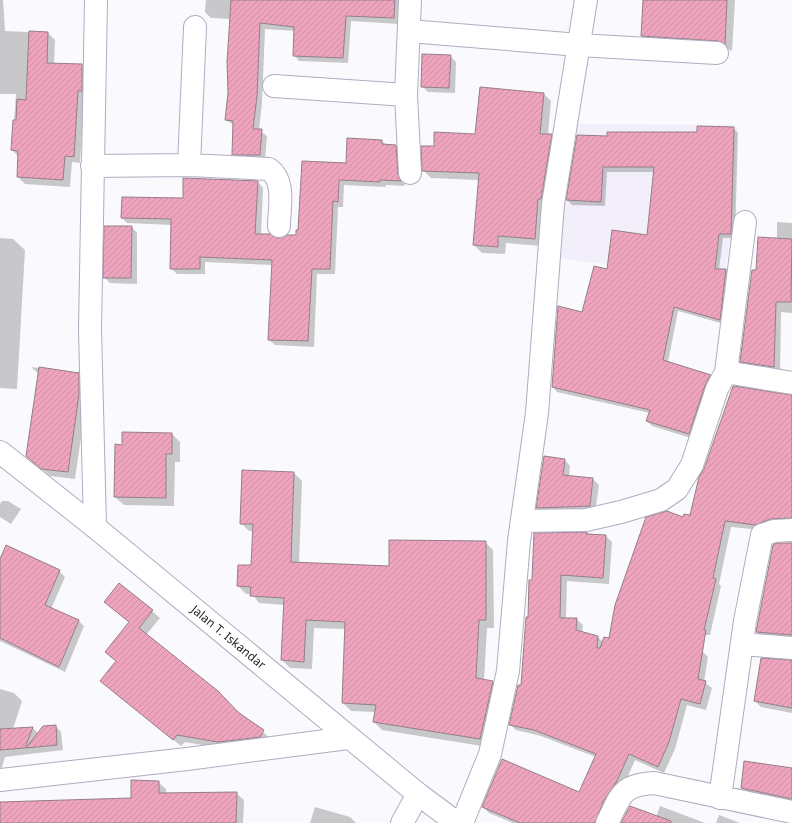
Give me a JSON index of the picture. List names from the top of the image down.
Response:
{
  "streets": {
    "street": ["Jalan T. Iskandar"]
  }
}
